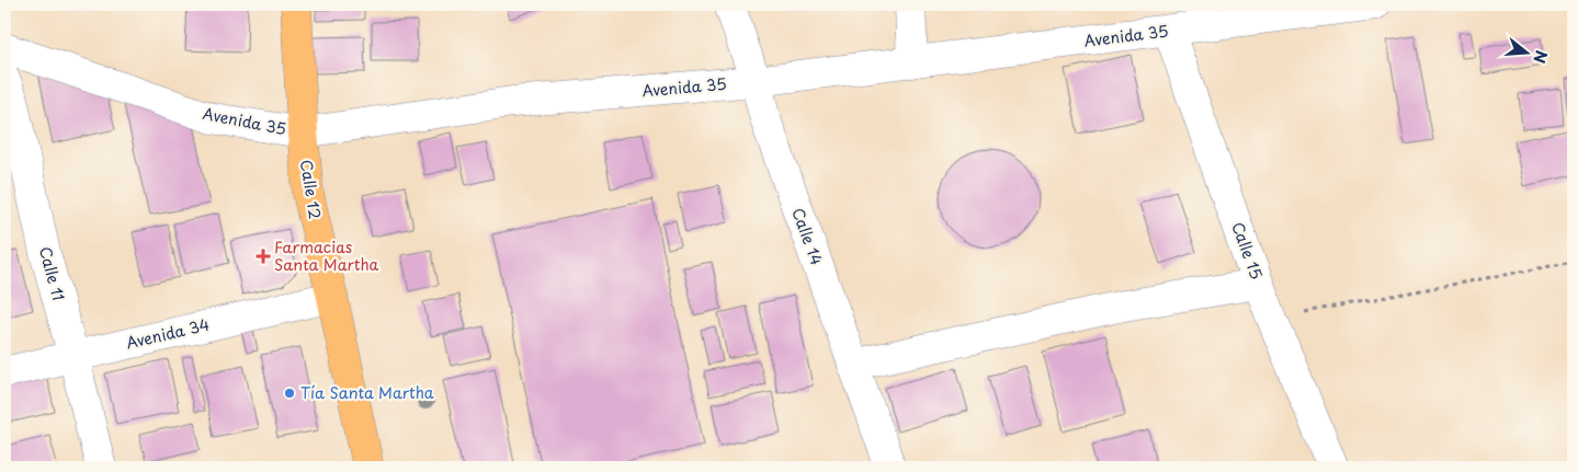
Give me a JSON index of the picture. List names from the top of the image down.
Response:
{
  "streets": {
    "main road": ["Calle 12"],
    "street": [
      "Avenida 35",
      "Calle 14",
      "Calle 15",
      "Calle 11",
      "Avenida 34"
    ]
  },
  "crossings": [
    ["Avenida 35", "Calle 12"],
    ["Avenida 35", "Calle 14"],
    ["Avenida 35", "Calle 15"],
    ["Calle 12", "Avenida 34"],
    ["Calle 11", "Avenida 34"]
  ],
  "places": {
    "health": ["Farmacias Santa Martha"],
    "other": ["Tía Santa Martha"]
  },
  "north": "right"
}
